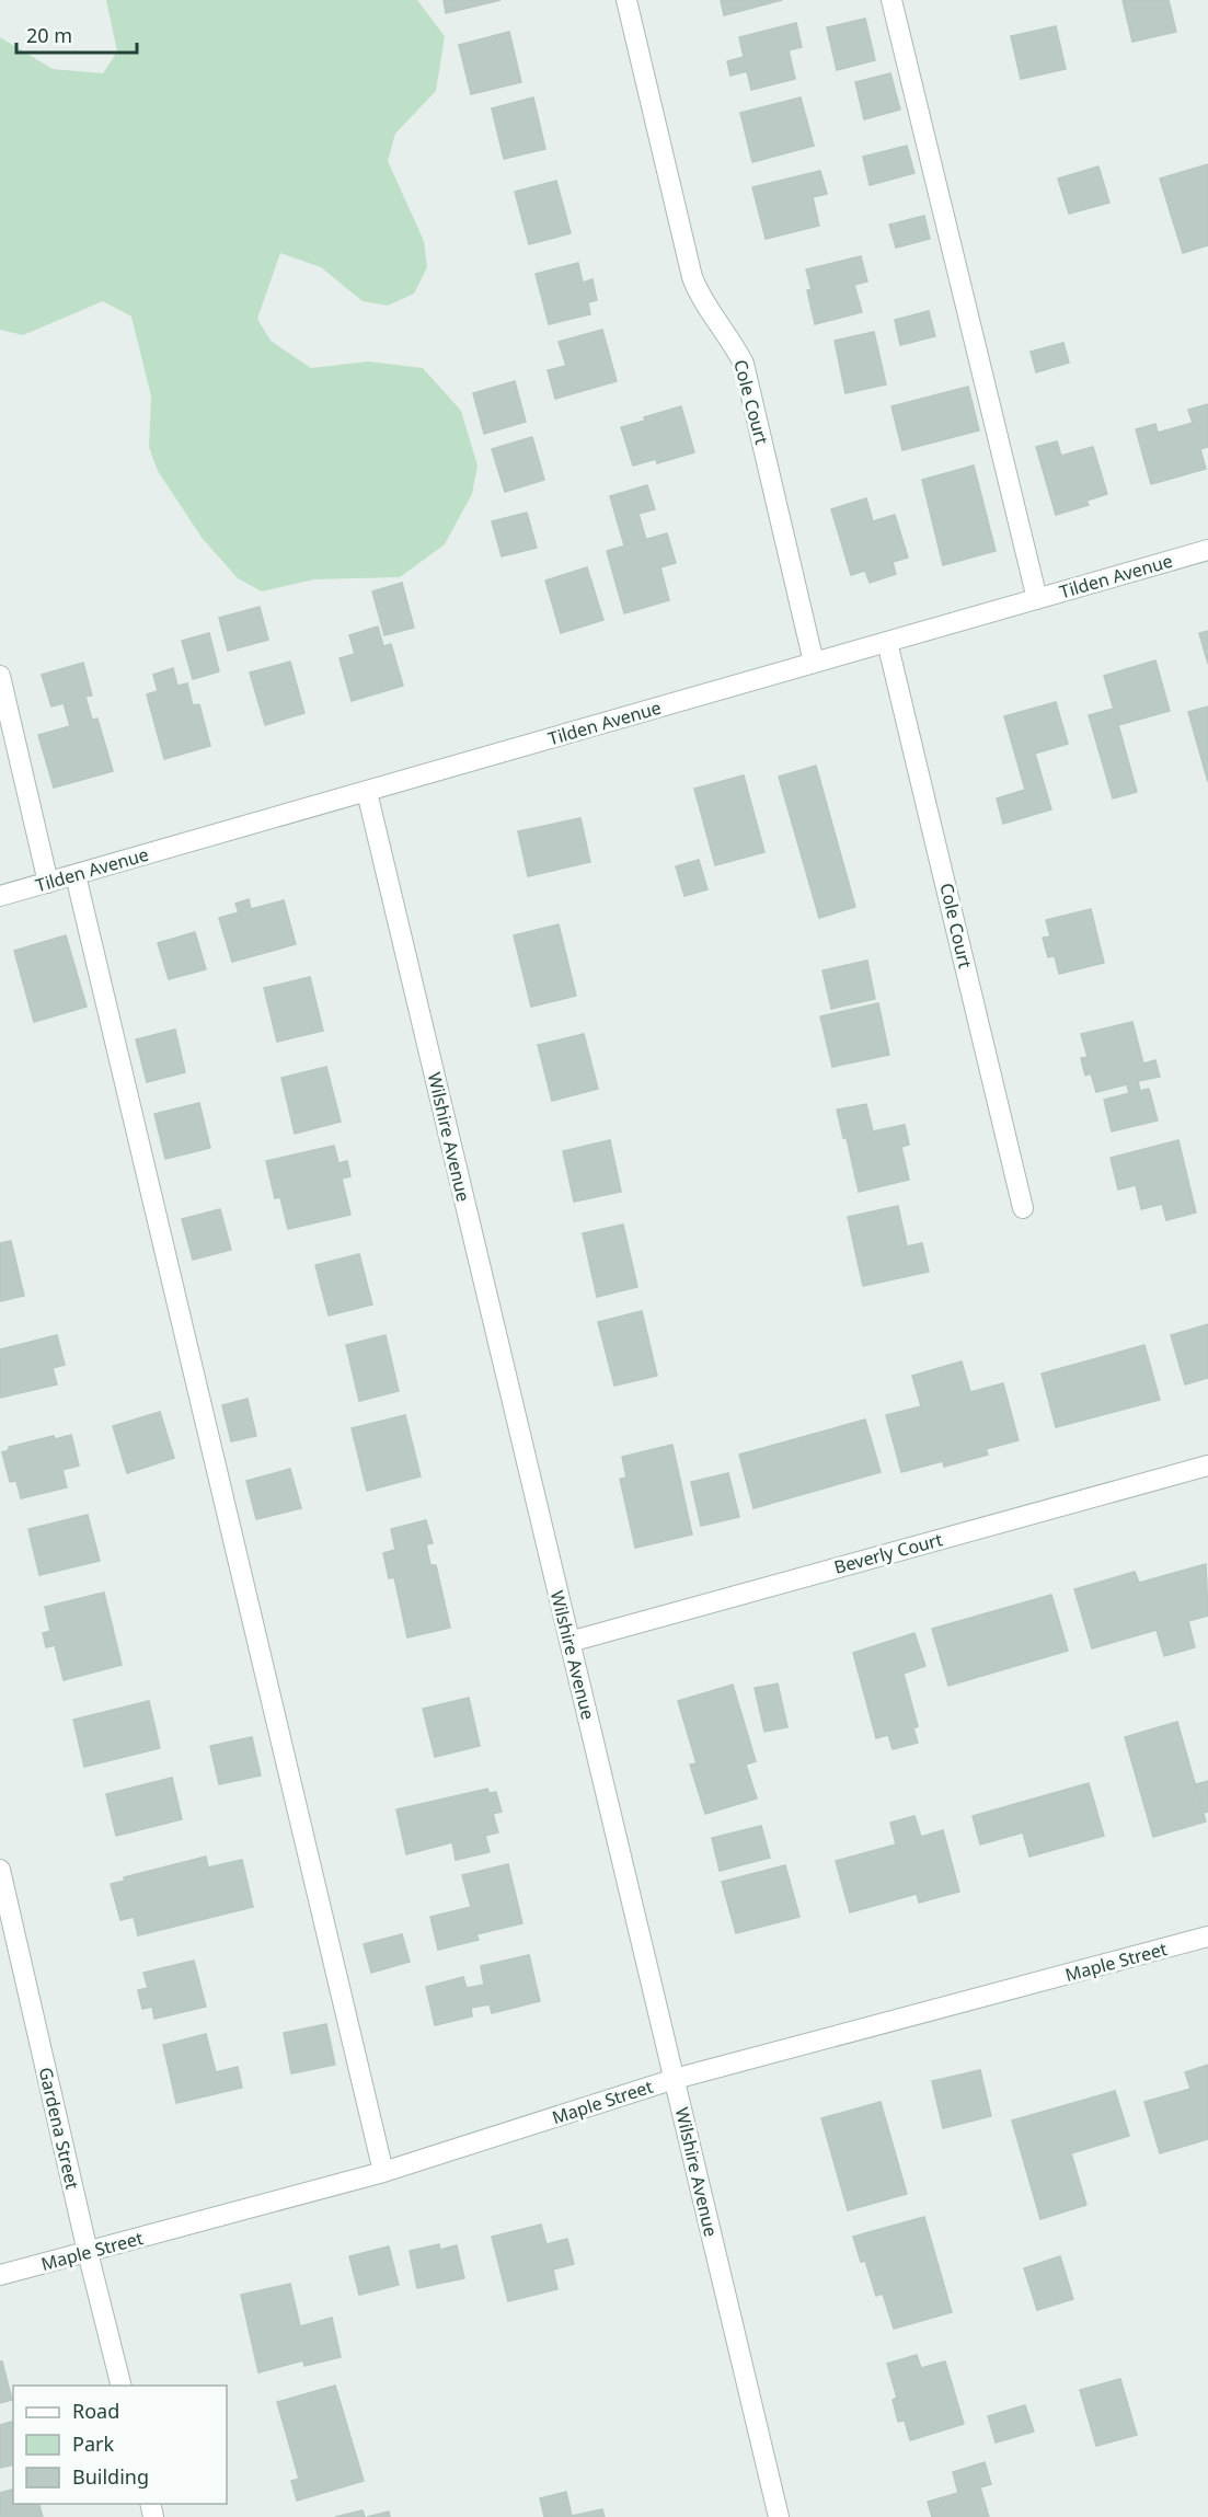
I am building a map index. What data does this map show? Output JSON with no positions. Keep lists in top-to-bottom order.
{
  "streets": {
    "street": [
      "Cole Court",
      "Tilden Avenue",
      "Wilshire Avenue",
      "Beverly Court",
      "Maple Street",
      "Gardena Street"
    ]
  },
  "crossings": [
    ["Cole Court", "Tilden Avenue"],
    ["Tilden Avenue", "Wilshire Avenue"],
    ["Wilshire Avenue", "Beverly Court"],
    ["Wilshire Avenue", "Maple Street"],
    ["Maple Street", "Gardena Street"]
  ],
  "legend": ["Road", "Park", "Building"],
  "scale_bar": "20 m"
}
